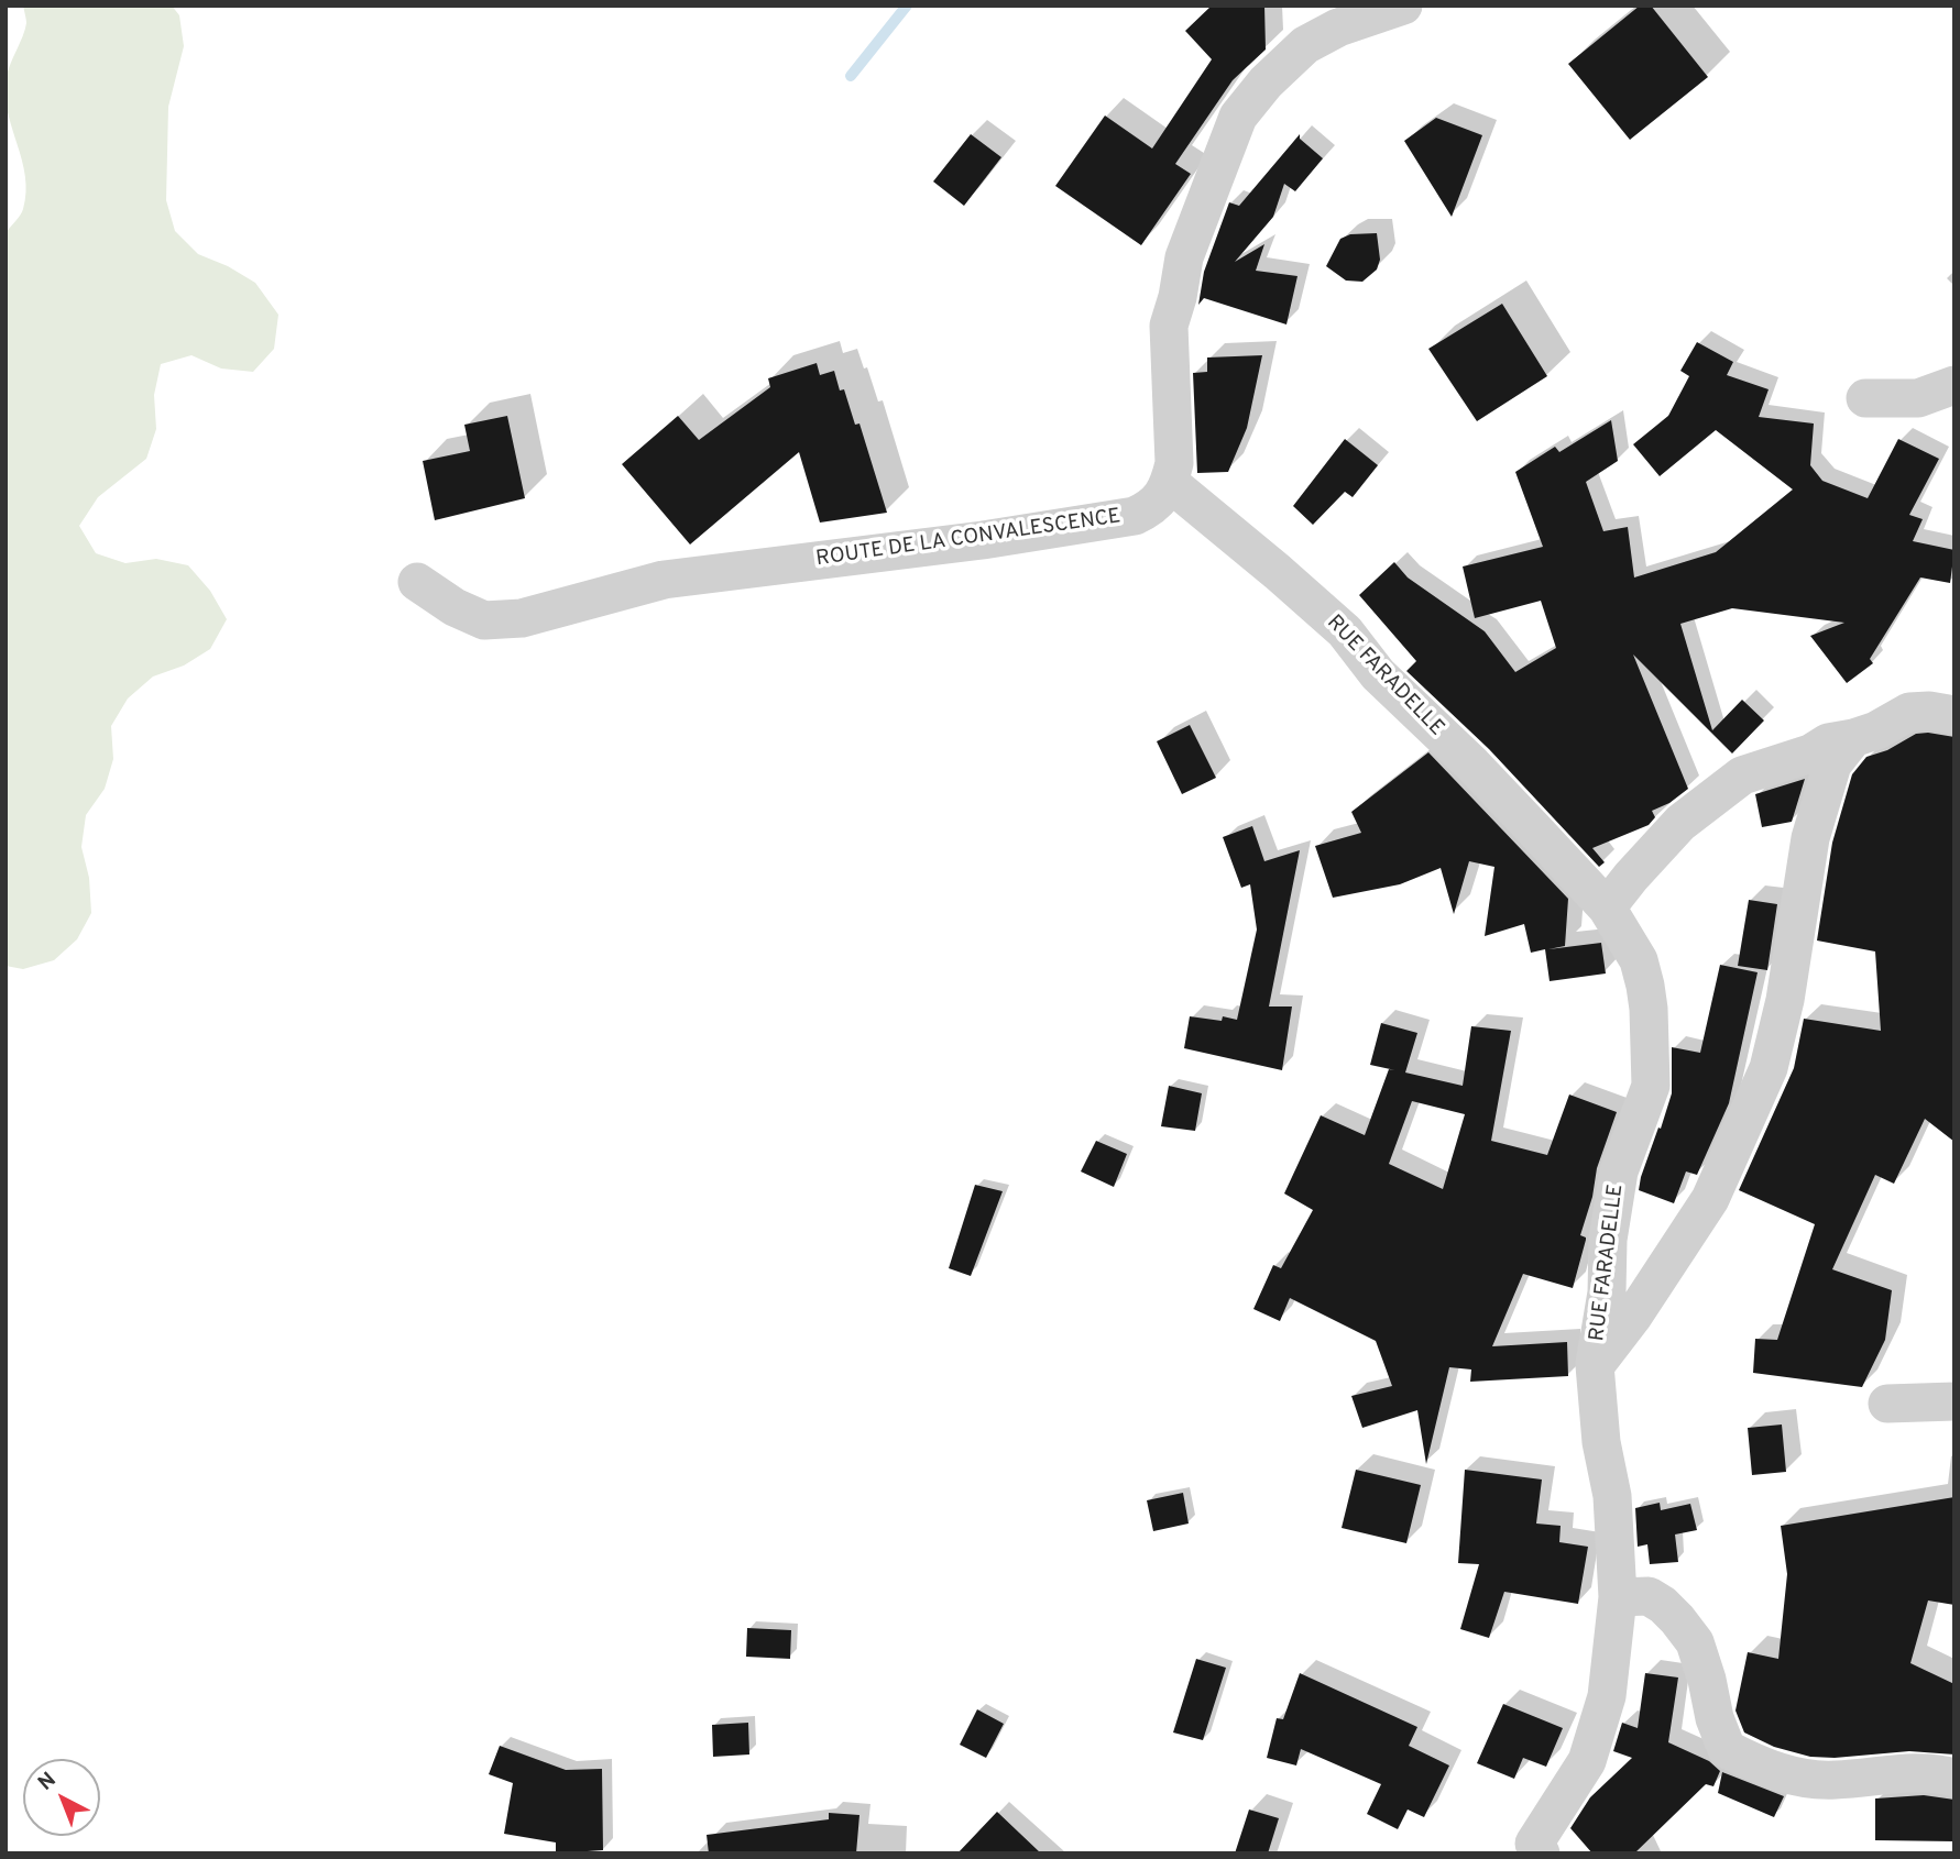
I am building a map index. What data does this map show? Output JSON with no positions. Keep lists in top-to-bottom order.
{
  "streets": {
    "street": ["ROUTE DE LA CONVALESCENCE", "RUE FARADELLE"]
  },
  "crossings": [
    ["ROUTE DE LA CONVALESCENCE", "RUE FARADELLE"]
  ],
  "north": "top left"
}
